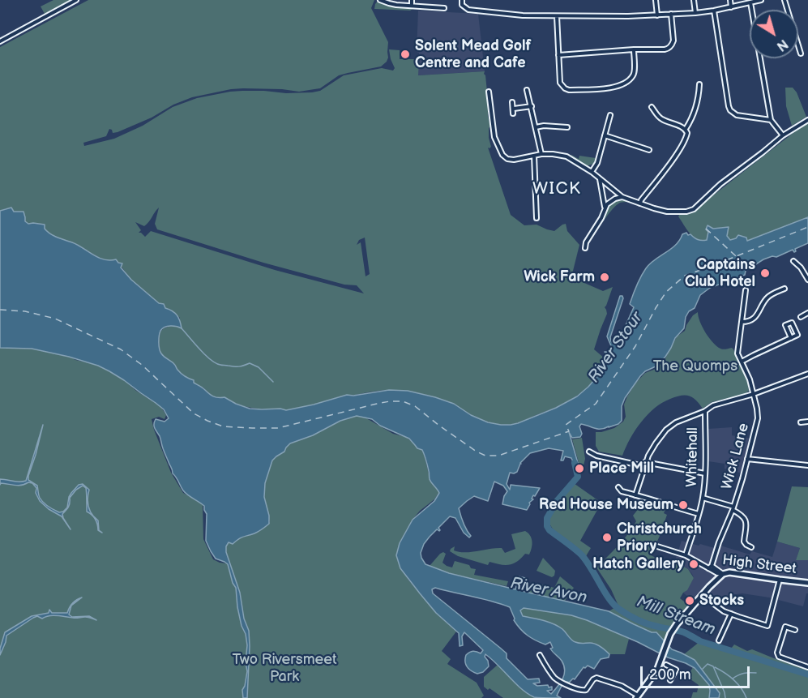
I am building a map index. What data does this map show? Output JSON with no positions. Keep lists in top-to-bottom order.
{
  "streets": {
    "street": ["Wick Lane", "Whitehall", "High Street"]
  },
  "crossings": [
    ["Wick Lane", "Whitehall"]
  ],
  "districts": ["WICK"],
  "water": ["River Stour", "River Avon", "Mill Stream"],
  "parks": ["The Quomps", "Two Riversmeet Park"],
  "places": [
    "Solent Mead Golf Centre and Cafe",
    "Captains Club Hotel",
    "Wick Farm",
    "Place Mill",
    "Red House Museum",
    "Christchurch Priory",
    "Hatch Gallery",
    "Stocks"
  ],
  "scale_bar": "200 m",
  "north": "bottom right"
}
